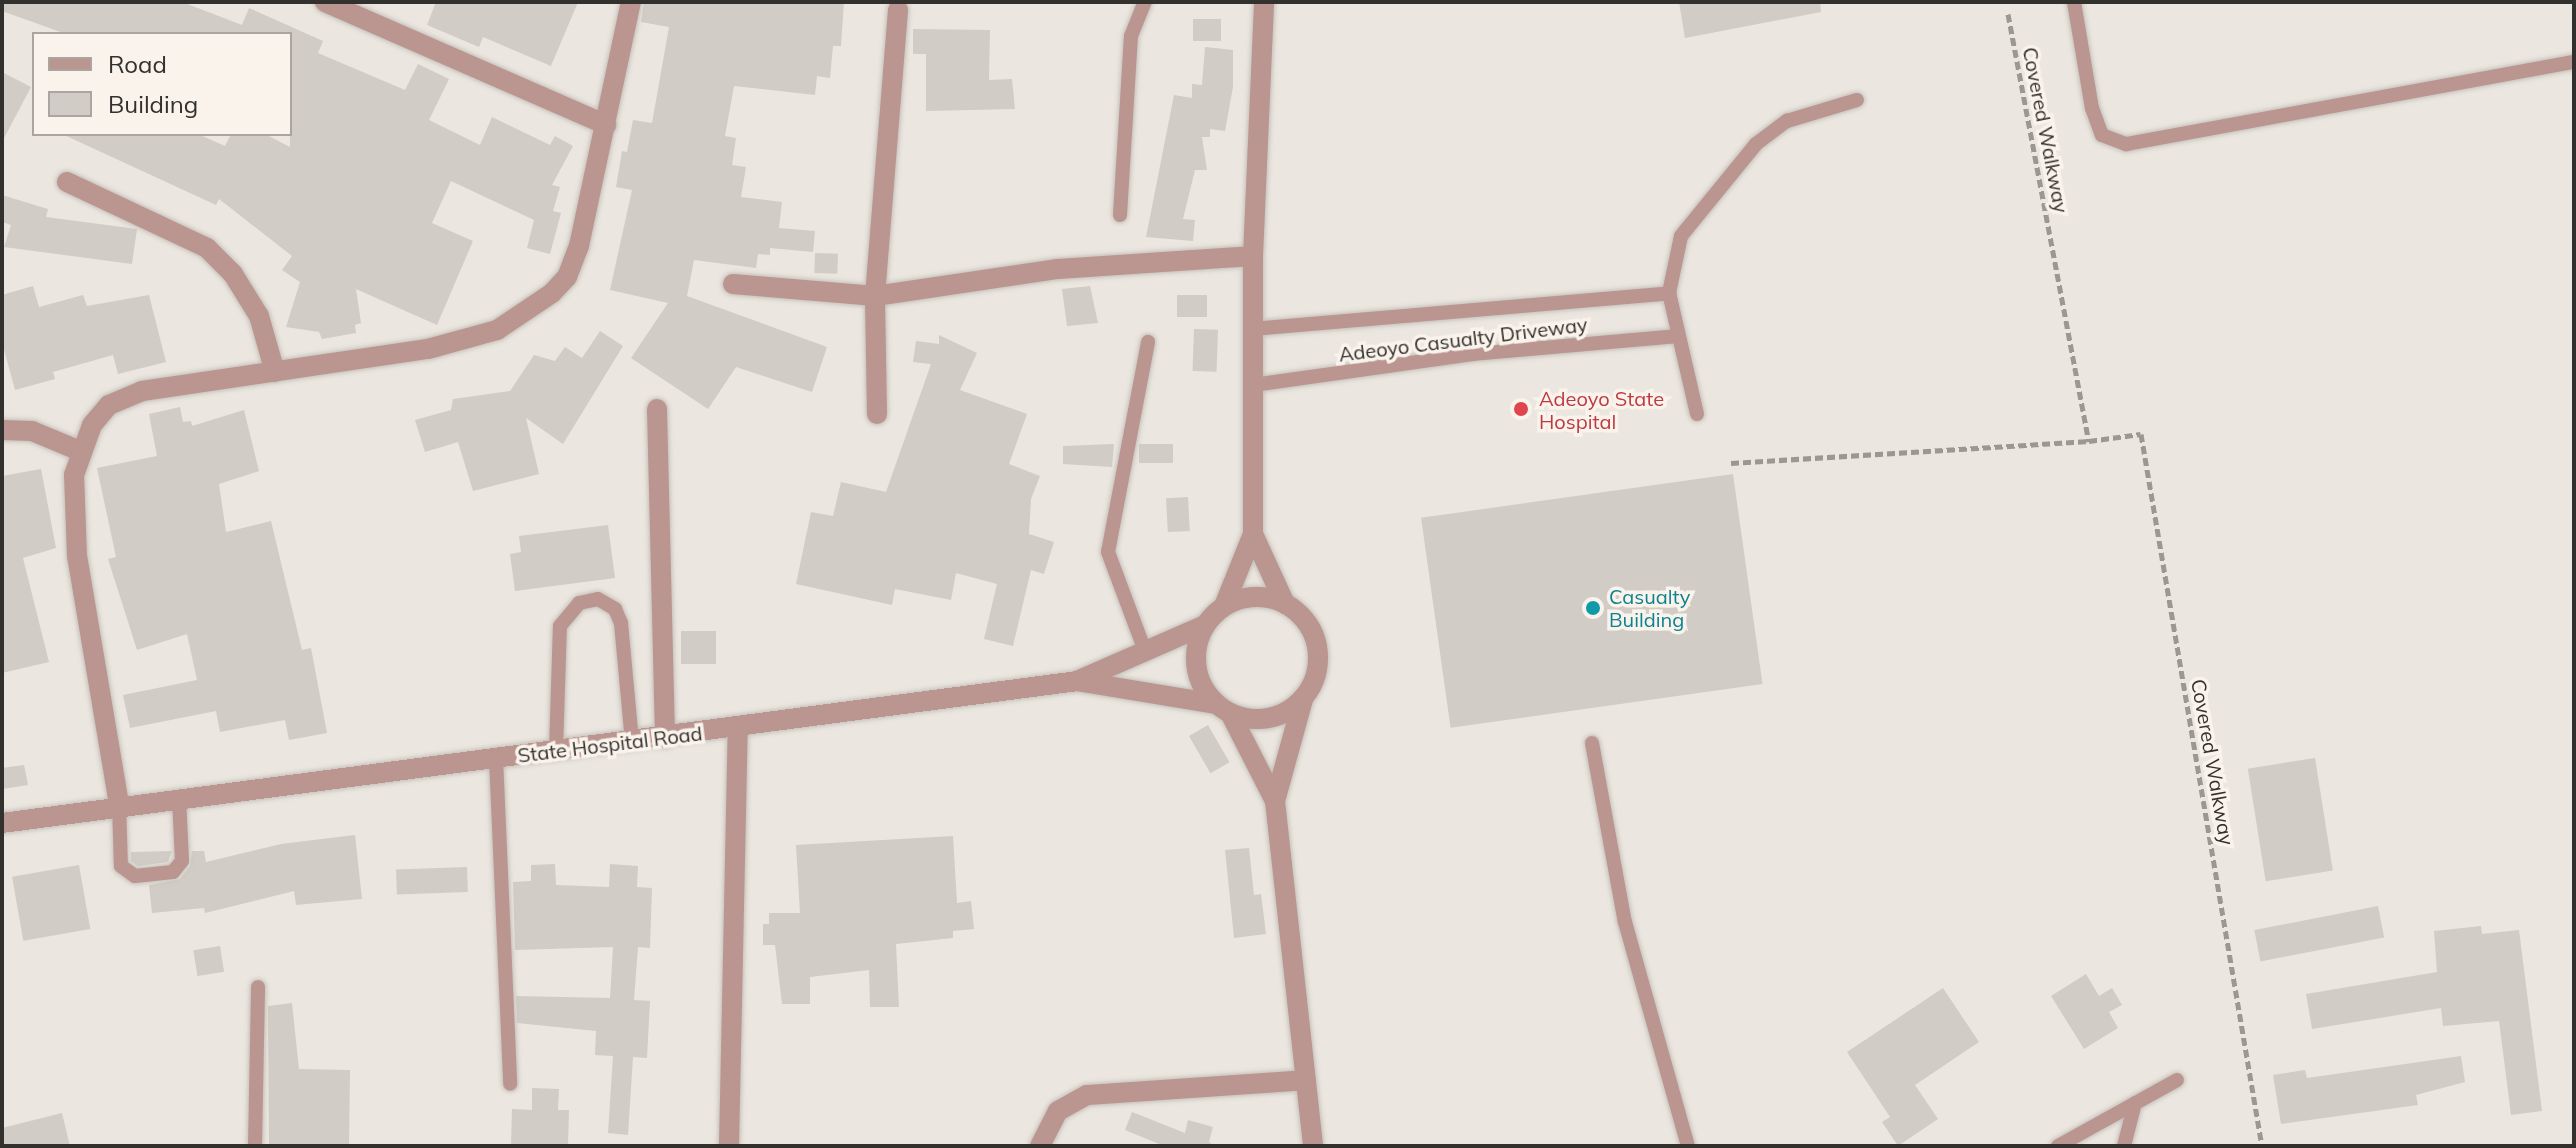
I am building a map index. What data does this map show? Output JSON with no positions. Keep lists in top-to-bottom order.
{
  "streets": {
    "street": ["State Hospital Road"],
    "lane": ["Adeoyo Casualty Driveway"],
    "path": ["Covered Walkway"]
  },
  "places": ["Adeoyo State Hospital", "Casualty Building"],
  "legend": ["Road", "Building"]
}
